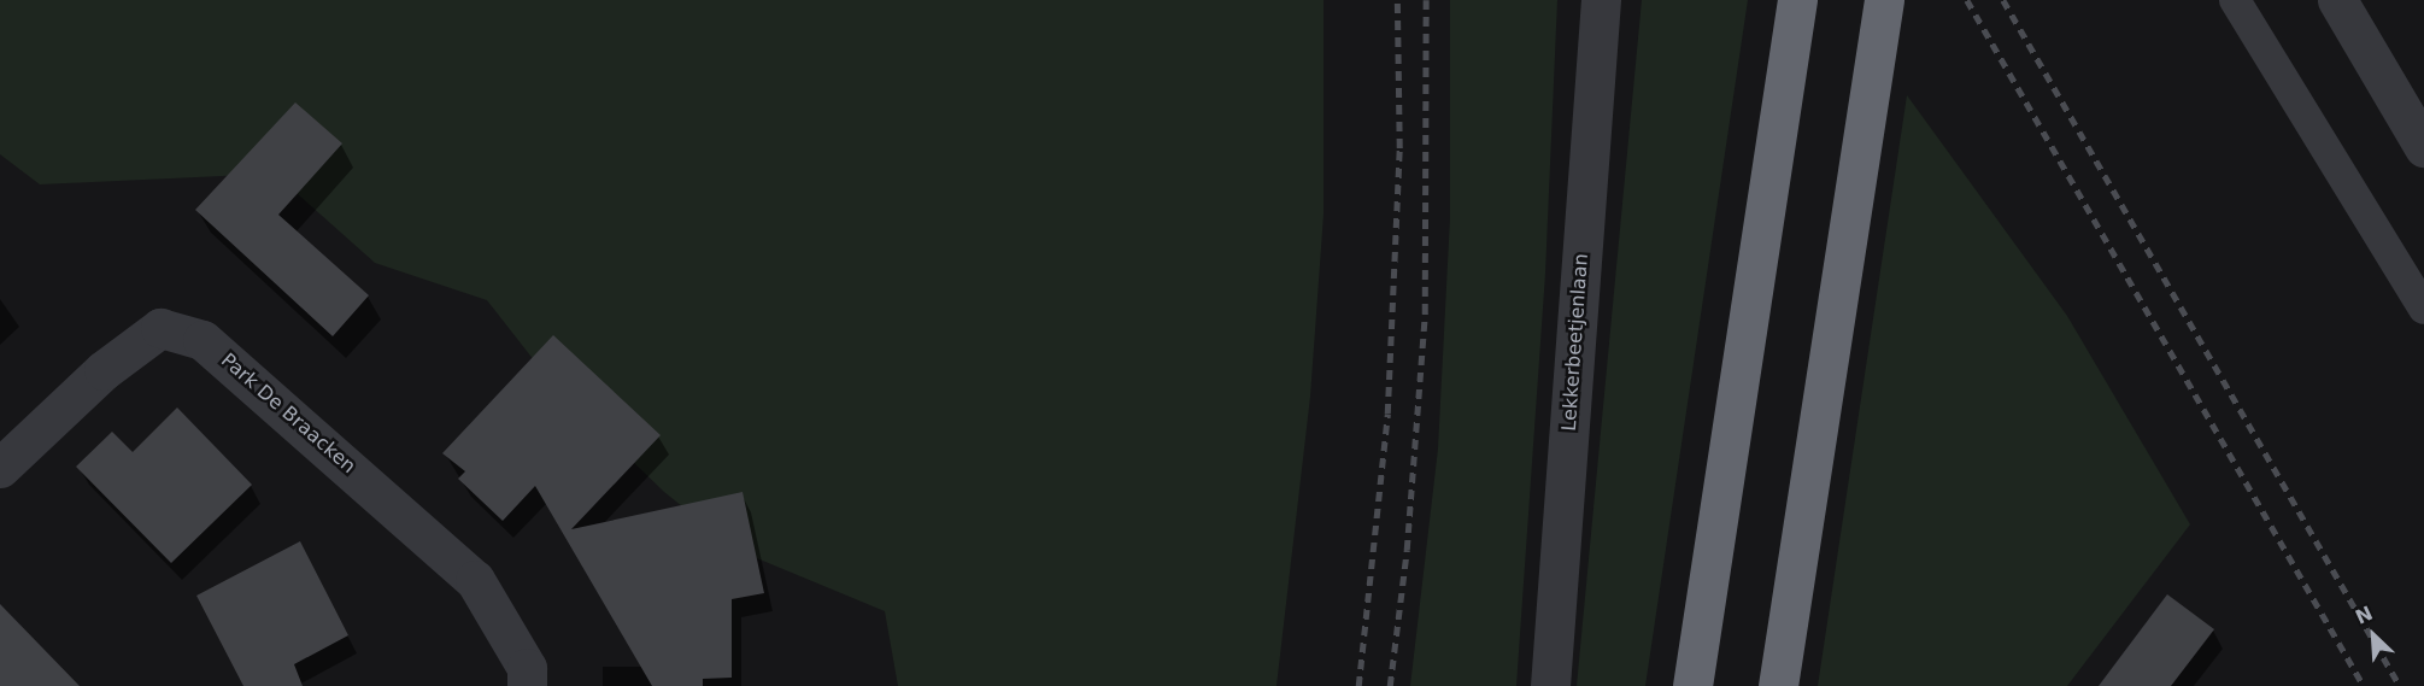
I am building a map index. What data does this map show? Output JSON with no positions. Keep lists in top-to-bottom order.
{
  "streets": {
    "street": ["Lekkerbeetjenlaan", "Park De Braacken"]
  },
  "north": "top left"
}
